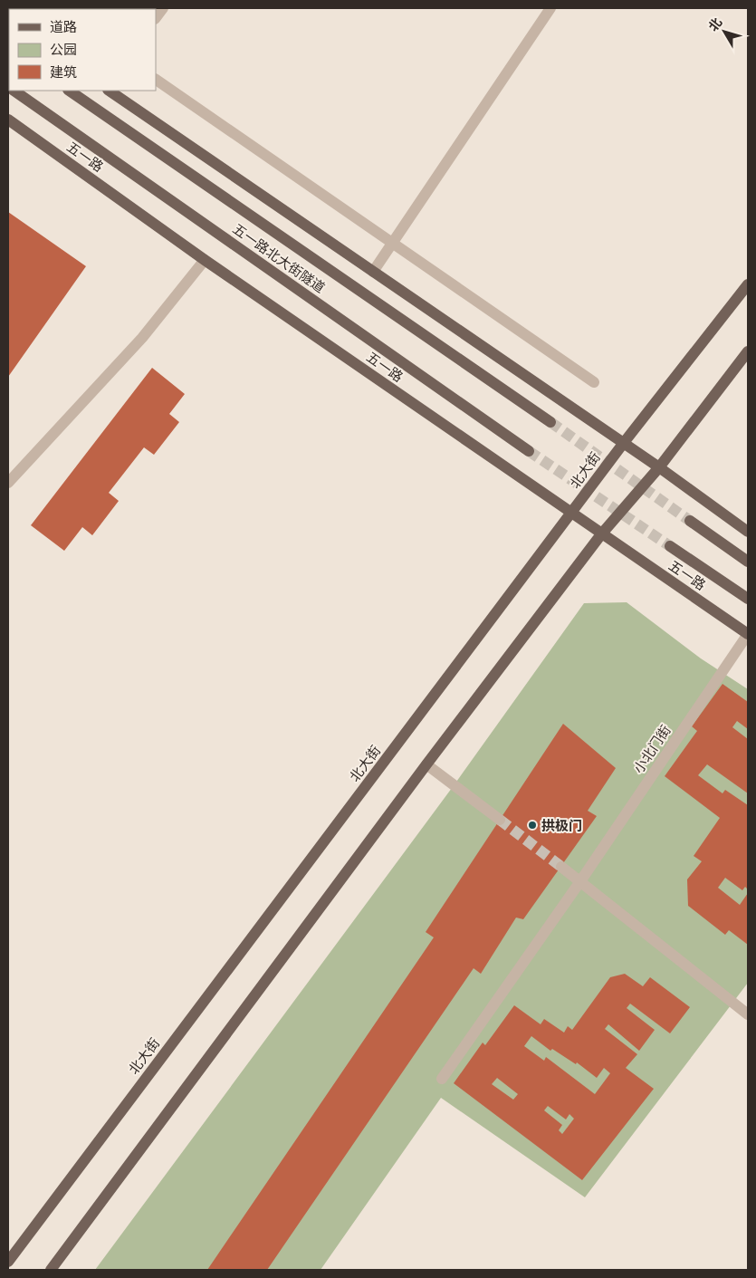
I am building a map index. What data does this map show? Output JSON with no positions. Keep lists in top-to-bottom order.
{
  "streets": {
    "main road": ["五一路", "五一路北大街隧道", "北大街"],
    "street": ["小北门街"]
  },
  "crossings": [
    ["五一路", "北大街"],
    ["五一路", "小北门街"]
  ],
  "places": ["拱极门"],
  "legend": ["道路", "公园", "建筑"],
  "north": "top left"
}
